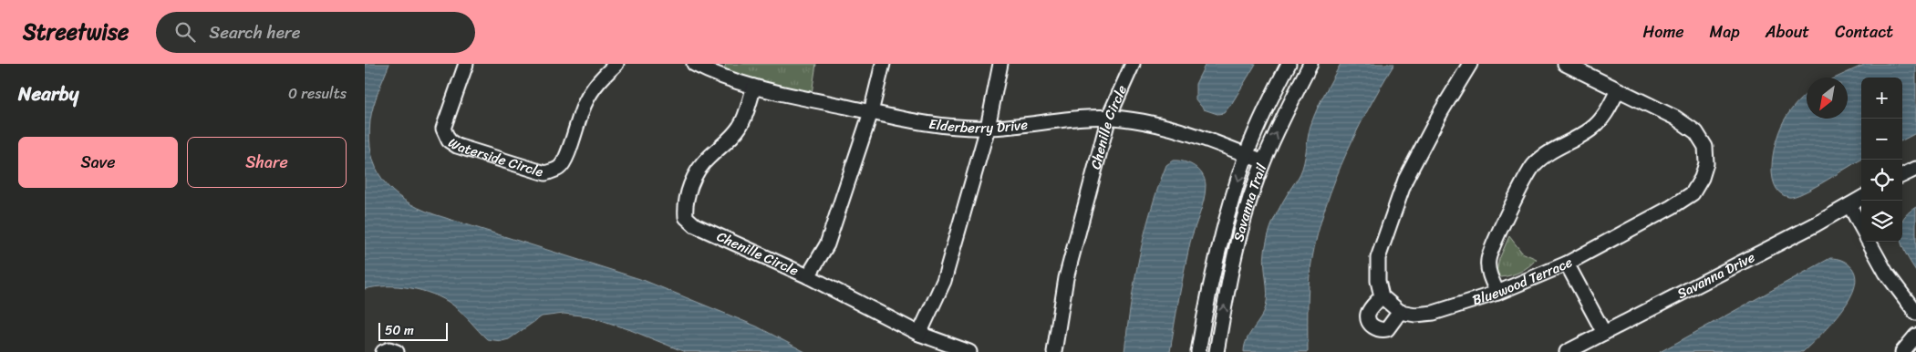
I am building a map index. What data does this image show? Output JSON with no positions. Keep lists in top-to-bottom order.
{
  "streets": {
    "street": [
      "Elderberry Drive",
      "Chenille Circle",
      "Waterside Circle",
      "Savanna Trail",
      "Savanna Drive",
      "Bluewood Terrace"
    ]
  },
  "crossings": [
    ["Elderberry Drive", "Chenille Circle"],
    ["Elderberry Drive", "Savanna Trail"]
  ],
  "scale_bar": "50 m",
  "north": "bottom left",
  "page": {
    "header": "Streetwise",
    "search": "Search here",
    "nav": [
      "Home",
      "Map",
      "About",
      "Contact"
    ],
    "heading": ["Nearby", "0 results"],
    "map_buttons": ["+", "−"],
    "buttons": ["Save", "Share"],
    "scale": "50 m"
  }
}
